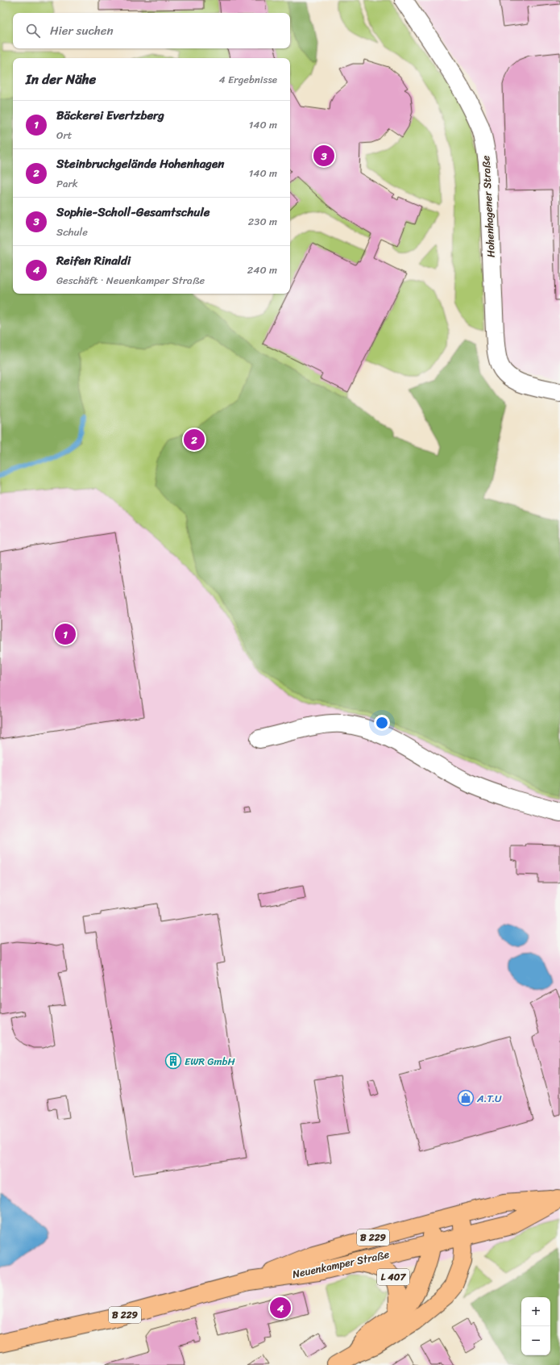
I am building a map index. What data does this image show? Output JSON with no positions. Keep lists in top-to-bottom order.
{
  "streets": {
    "main road": ["B 229", "Neuenkamper Straße", "L 407"],
    "street": ["Hohenhagener Straße"]
  },
  "crossings": [
    ["B 229", "Neuenkamper Straße"],
    ["B 229", "L 407"],
    ["Neuenkamper Straße", "L 407"]
  ],
  "places": {
    "building": ["EWR GmbH"],
    "shop": ["A.T.U"]
  },
  "page": {
    "search": "Hier suchen",
    "heading": ["In der Nähe", "4 Ergebnisse"],
    "list": [
      {
        "mark": "1",
        "name": "Bäckerei Evertzberg",
        "note": "Ort",
        "value": "140 m"
      },
      {
        "mark": "2",
        "name": "Steinbruchgelände Hohenhagen",
        "note": "Park",
        "value": "140 m"
      },
      {
        "mark": "3",
        "name": "Sophie-Scholl-Gesamtschule",
        "note": "Schule",
        "value": "230 m"
      },
      {
        "mark": "4",
        "name": "Reifen Rinaldi",
        "note": "Geschäft · Neuenkamper Straße",
        "value": "240 m"
      }
    ],
    "pins": [
      "3",
      "2",
      "1",
      "4"
    ],
    "map_buttons": ["+", "−"]
  }
}
